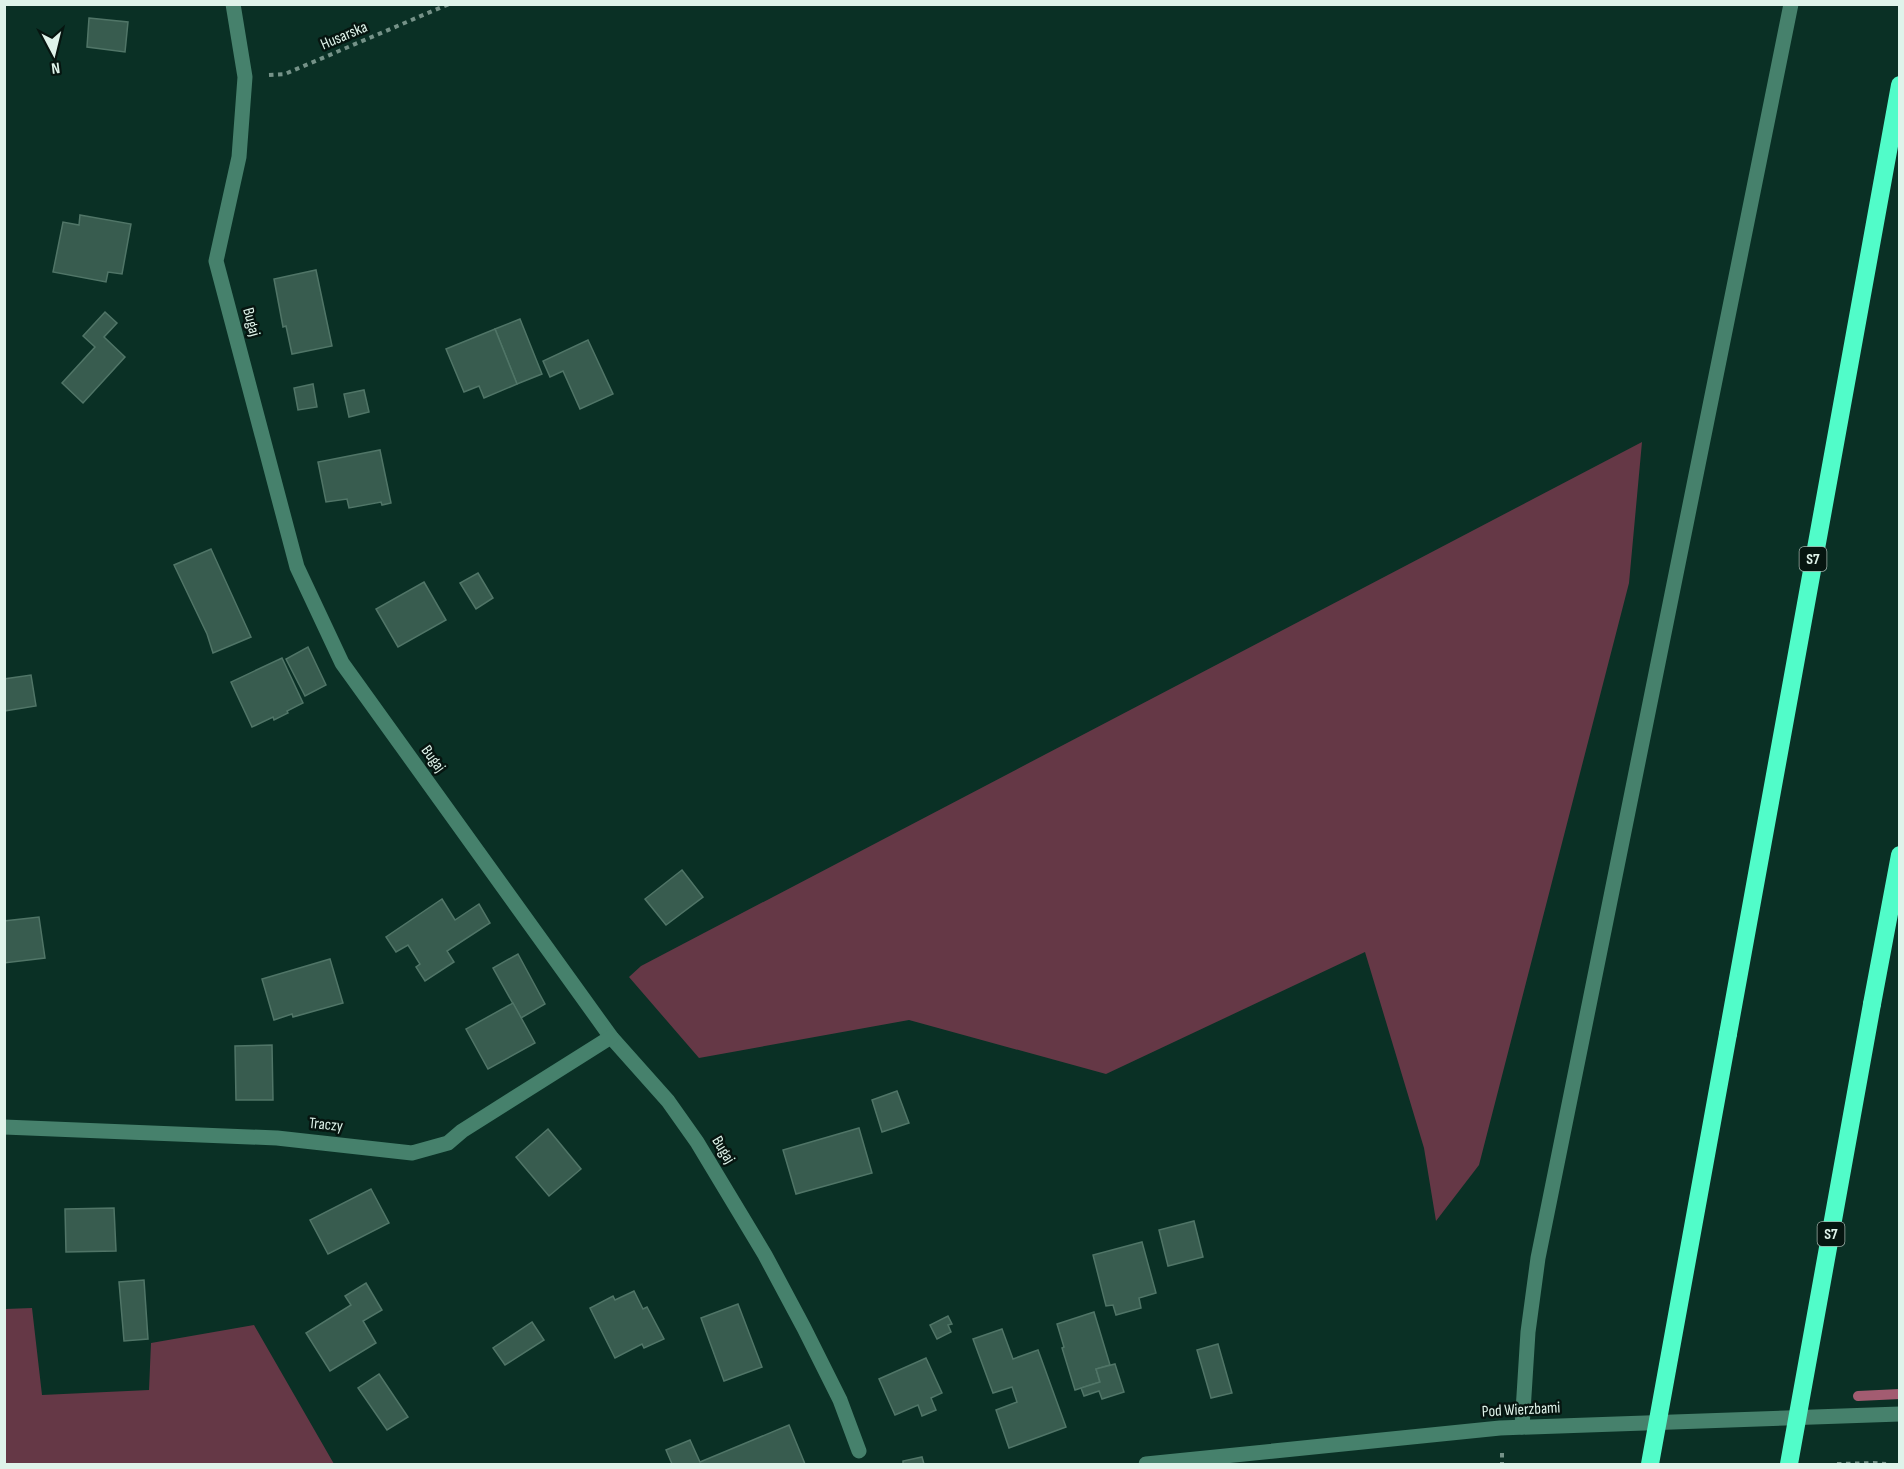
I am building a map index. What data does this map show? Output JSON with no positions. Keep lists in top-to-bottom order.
{
  "streets": {
    "highway": ["S7"],
    "street": ["Bugaj", "Traczy", "Pod Wierzbami"],
    "path": ["Husarska"]
  },
  "crossings": [
    ["Husarska", "Bugaj"],
    ["Bugaj", "Traczy"]
  ],
  "north": "bottom"
}
